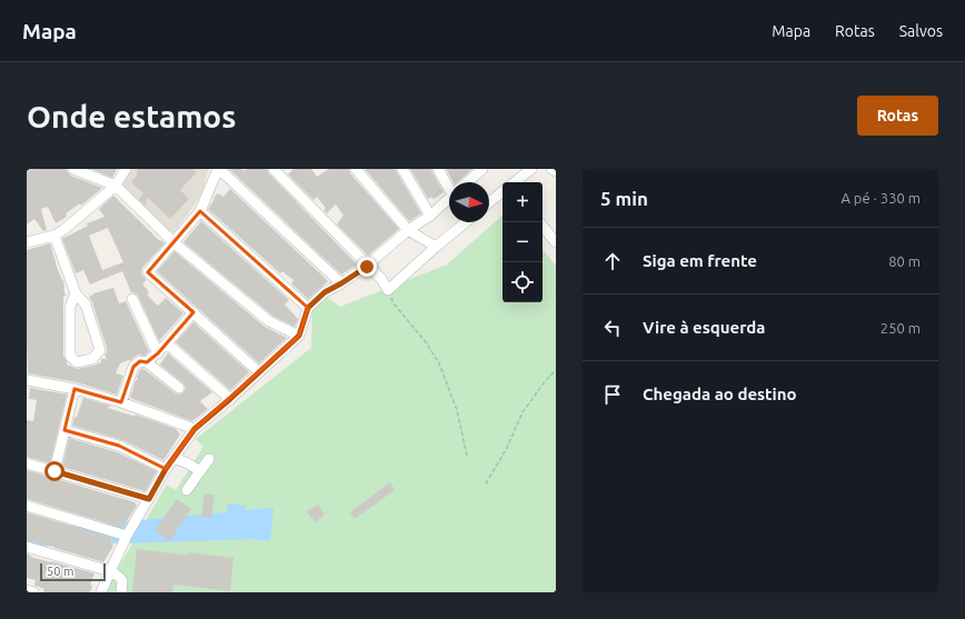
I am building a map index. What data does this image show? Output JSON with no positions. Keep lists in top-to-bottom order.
{
  "scale_bar": "50 m",
  "north": "right",
  "page": {
    "header": "Mapa",
    "nav": ["Mapa", "Rotas", "Salvos"],
    "buttons": "Rotas",
    "title": "Onde estamos",
    "heading": ["5 min", "A pé · 330 m"],
    "map_buttons": ["+", "−"],
    "list": [
      ["Siga em frente", "80 m"],
      ["Vire à esquerda", "250 m"],
      "Chegada ao destino"
    ],
    "scale": "50 m"
  }
}
